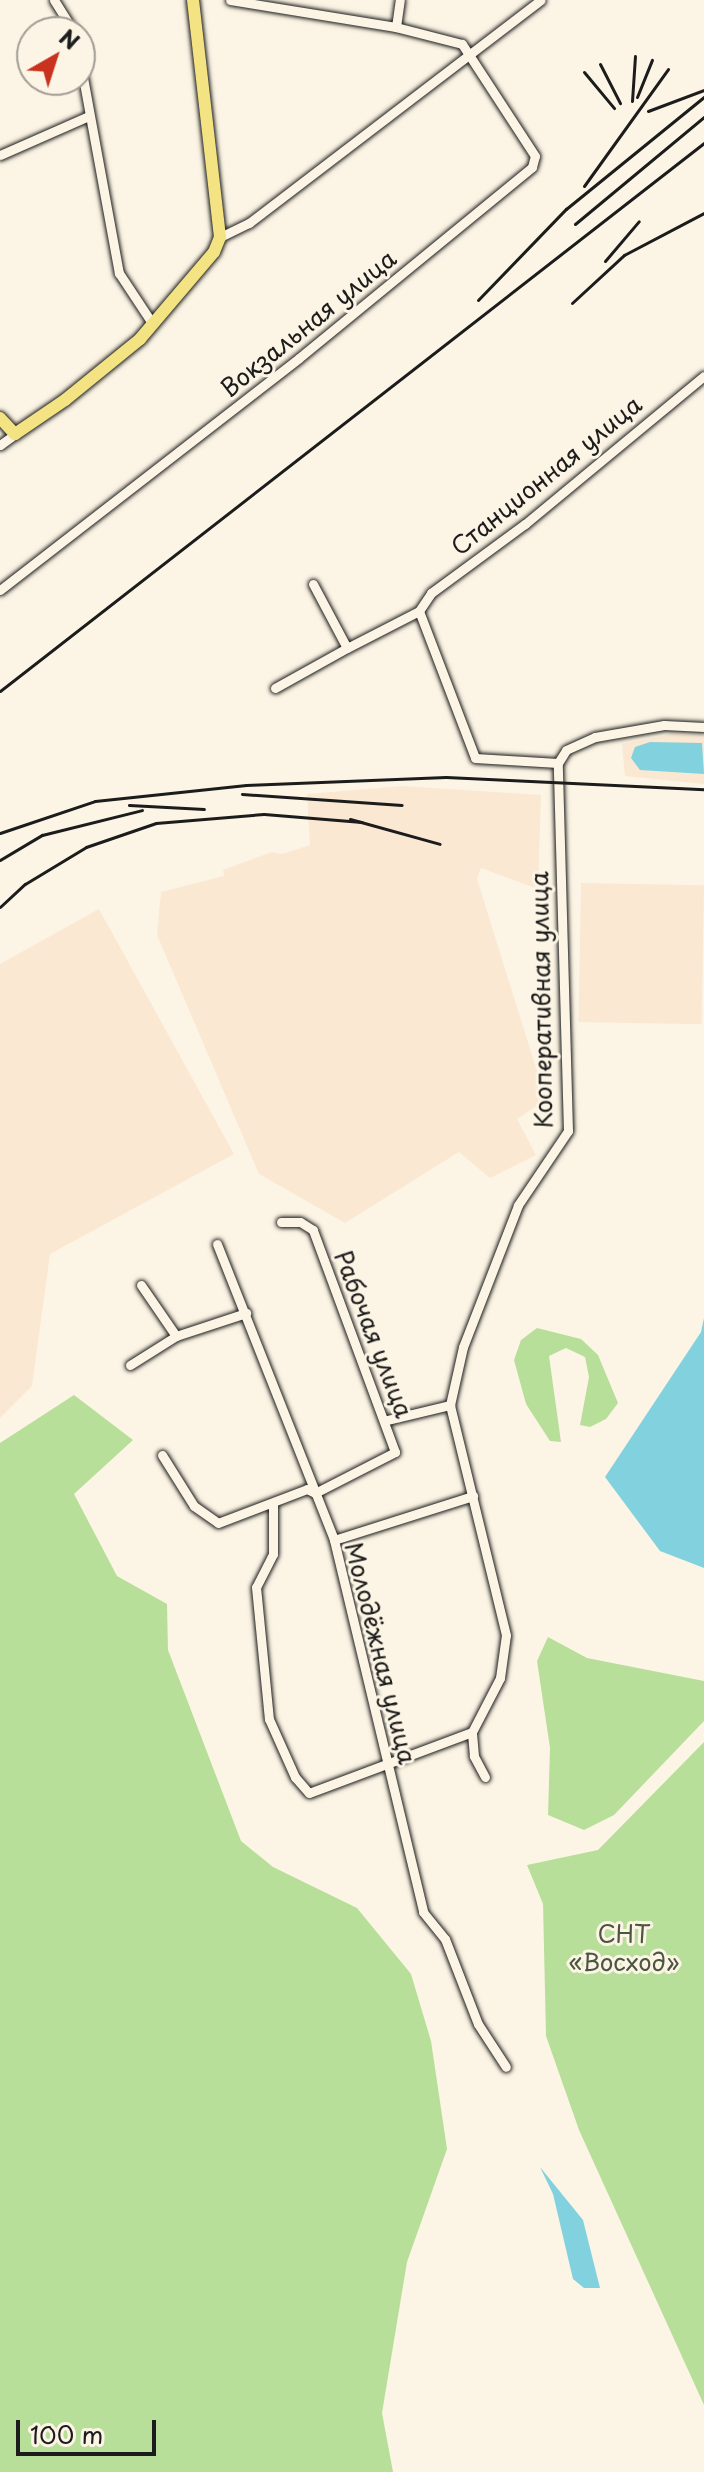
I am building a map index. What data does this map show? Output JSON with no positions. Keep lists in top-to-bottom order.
{
  "streets": {
    "street": [
      "Вокзальная улица",
      "Станционная улица",
      "Кооперативная улица",
      "Рабочая улица",
      "Молодёжная улица"
    ]
  },
  "crossings": [
    ["Рабочая улица", "Молодёжная улица"]
  ],
  "parks": ["СНТ «Восход»"],
  "scale_bar": "100 m",
  "north": "top right"
}
